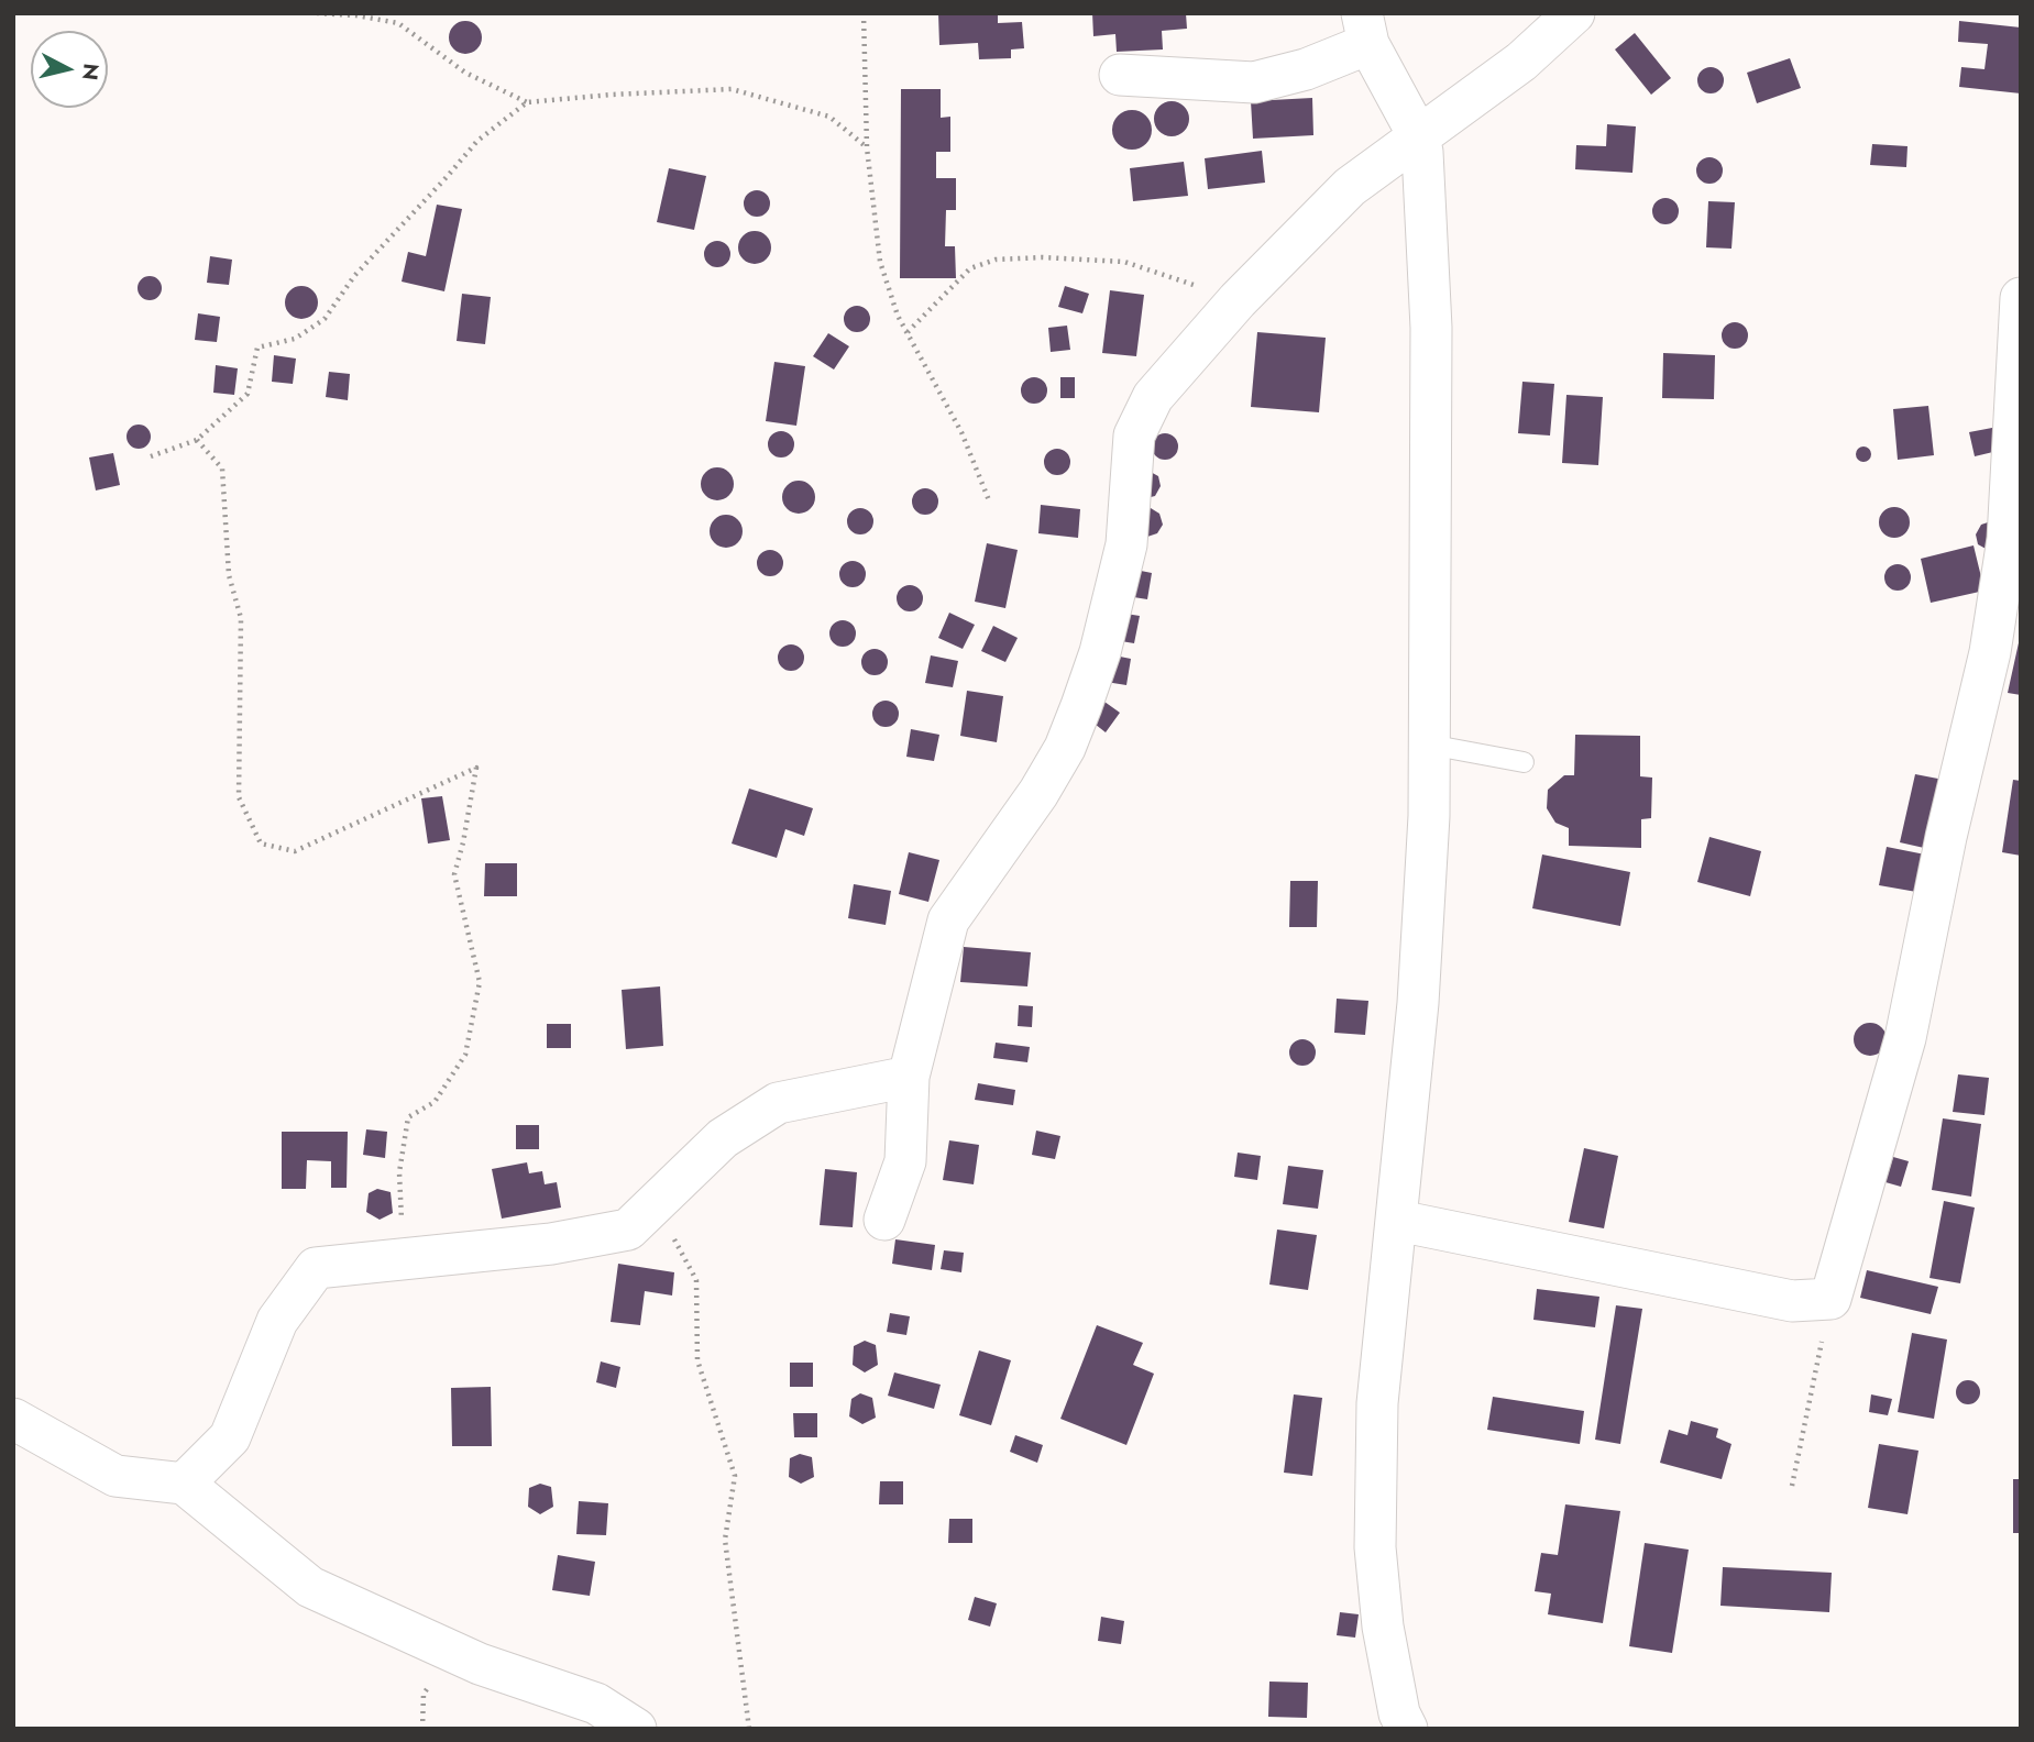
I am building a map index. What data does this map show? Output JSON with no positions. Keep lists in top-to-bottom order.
{
  "north": "right"
}
